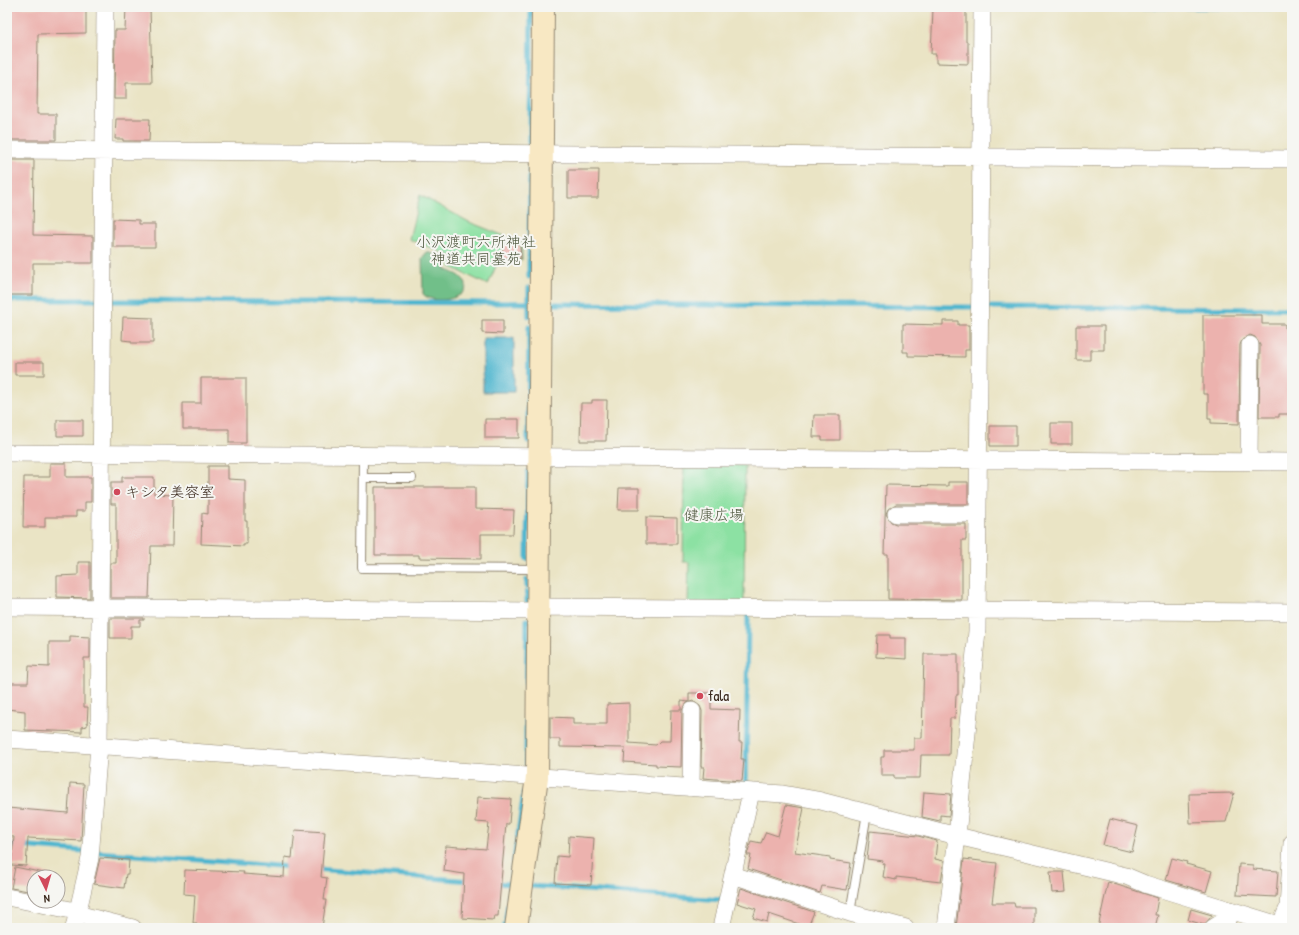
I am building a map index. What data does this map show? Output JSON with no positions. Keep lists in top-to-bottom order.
{
  "parks": ["小沢渡町六所神社 神道共同墓苑", "健康広場"],
  "places": ["キシタ美容室", "fala"],
  "north": "bottom"
}
